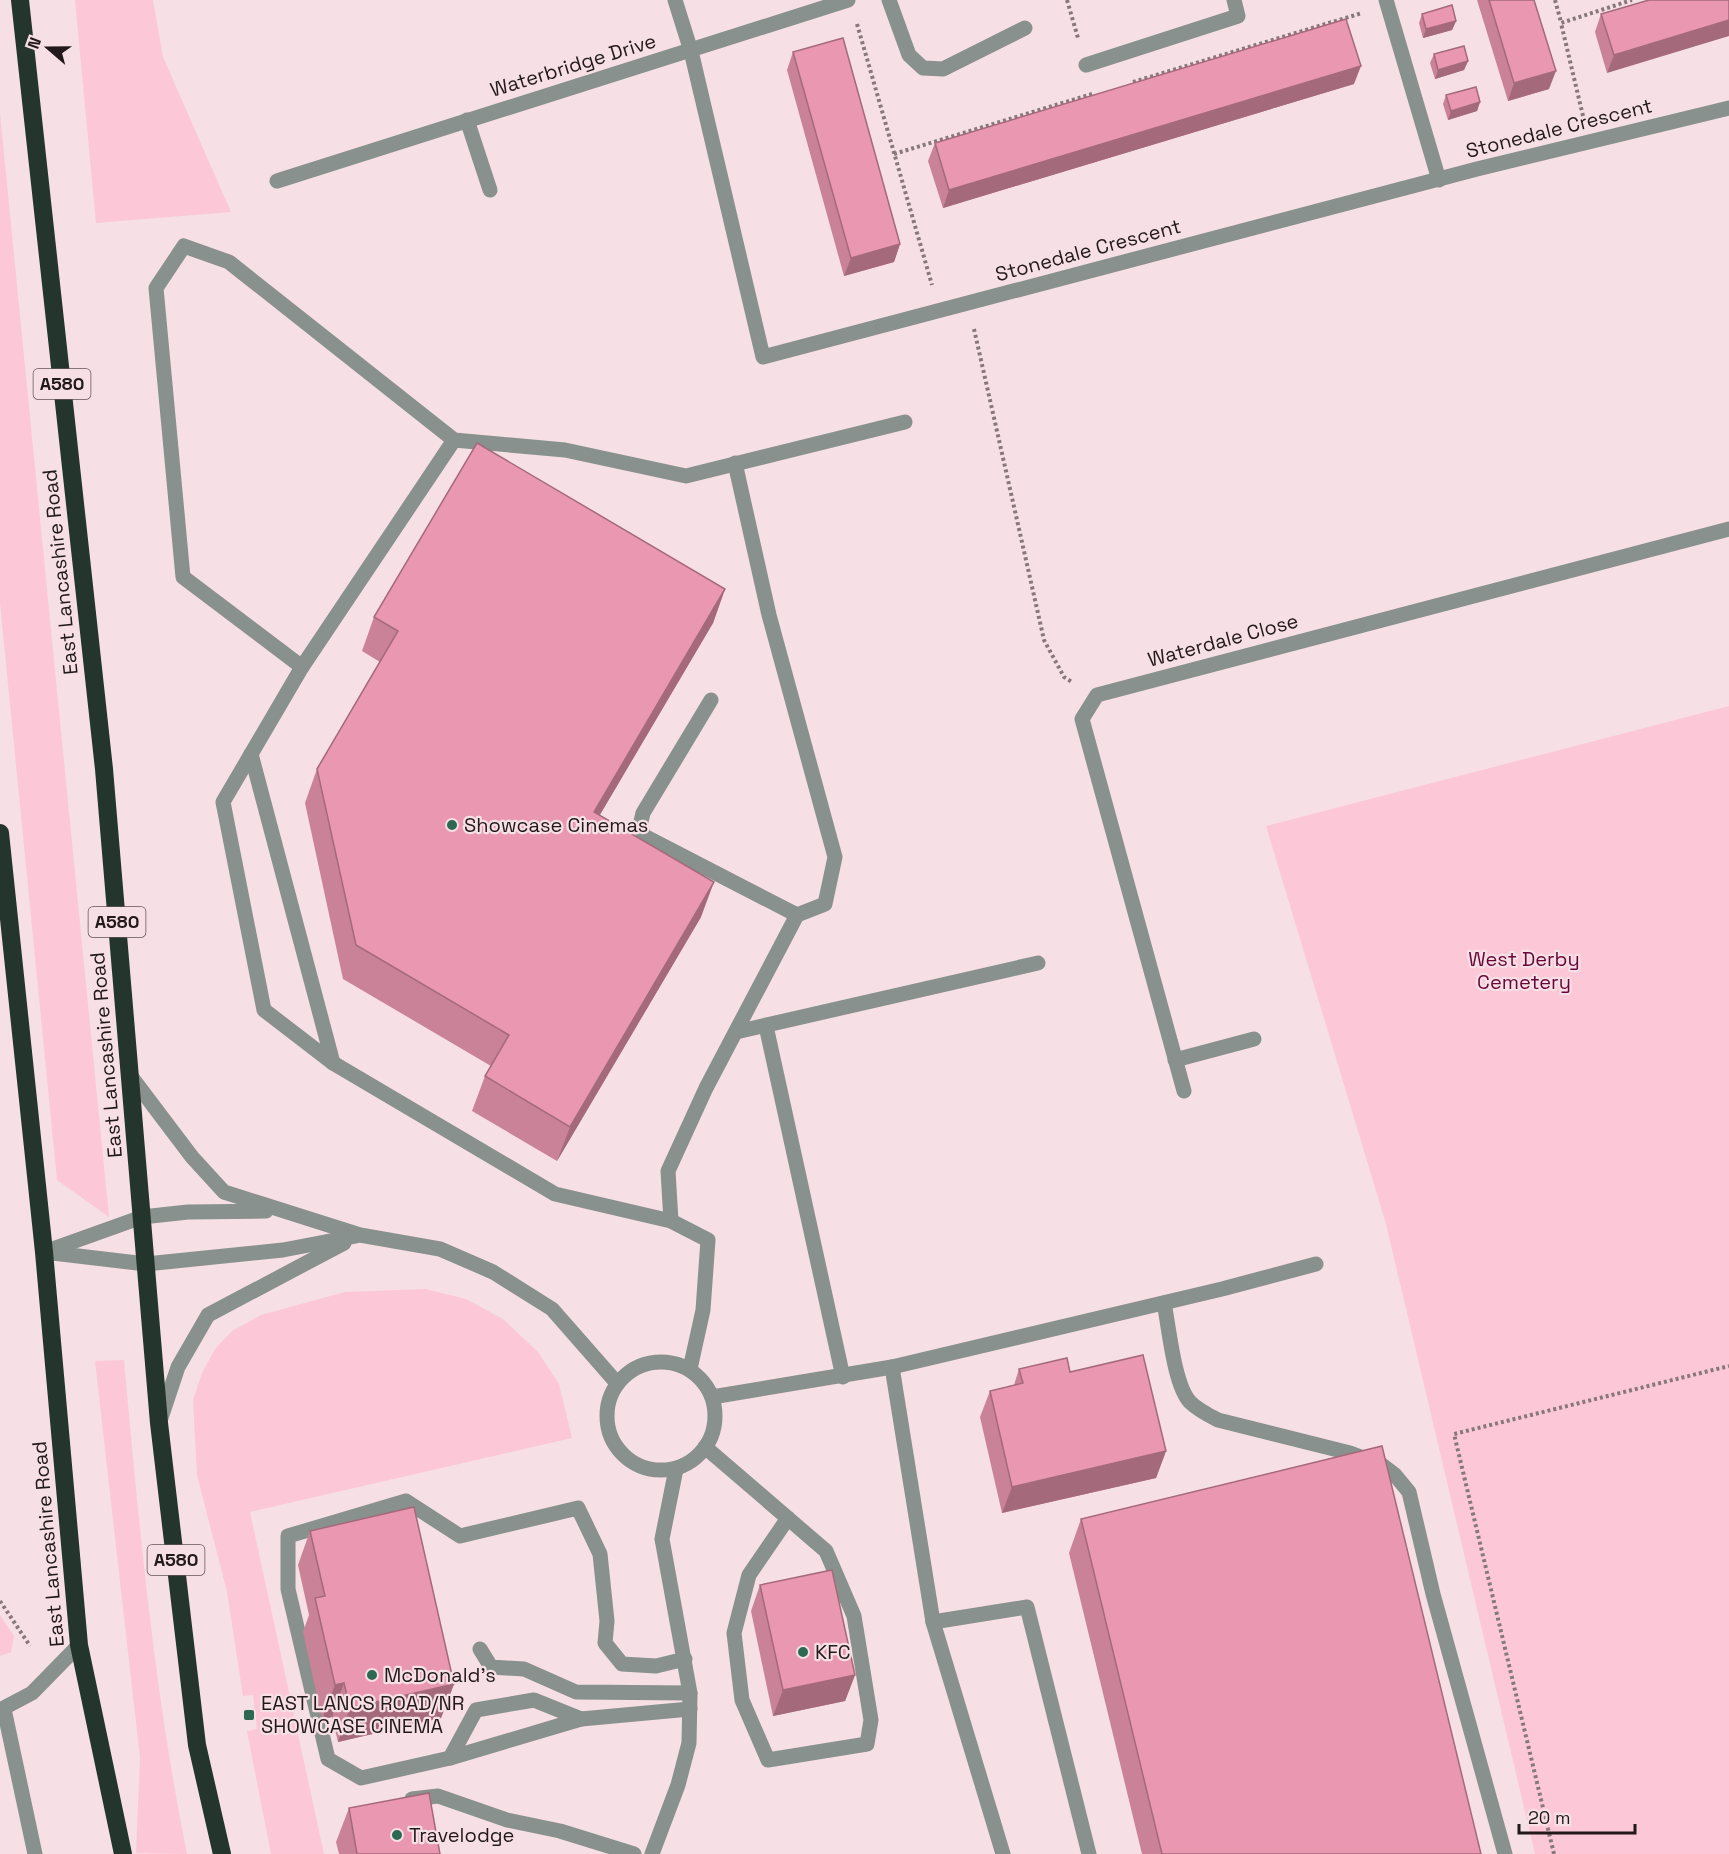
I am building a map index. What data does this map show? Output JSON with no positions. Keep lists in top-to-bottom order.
{
  "streets": {
    "highway": ["A580", "East Lancashire Road"],
    "street": ["Waterbridge Drive", "Stonedale Crescent", "Waterdale Close"]
  },
  "crossings": [
    ["Waterbridge Drive", "Stonedale Crescent"]
  ],
  "parks": ["West Derby Cemetery"],
  "places": {
    "other": [
      "Showcase Cinemas",
      "KFC",
      "McDonald's",
      "Travelodge"
    ],
    "transit": ["EAST LANCS ROAD/NR SHOWCASE CINEMA"]
  },
  "scale_bar": "20 m",
  "north": "left"
}
